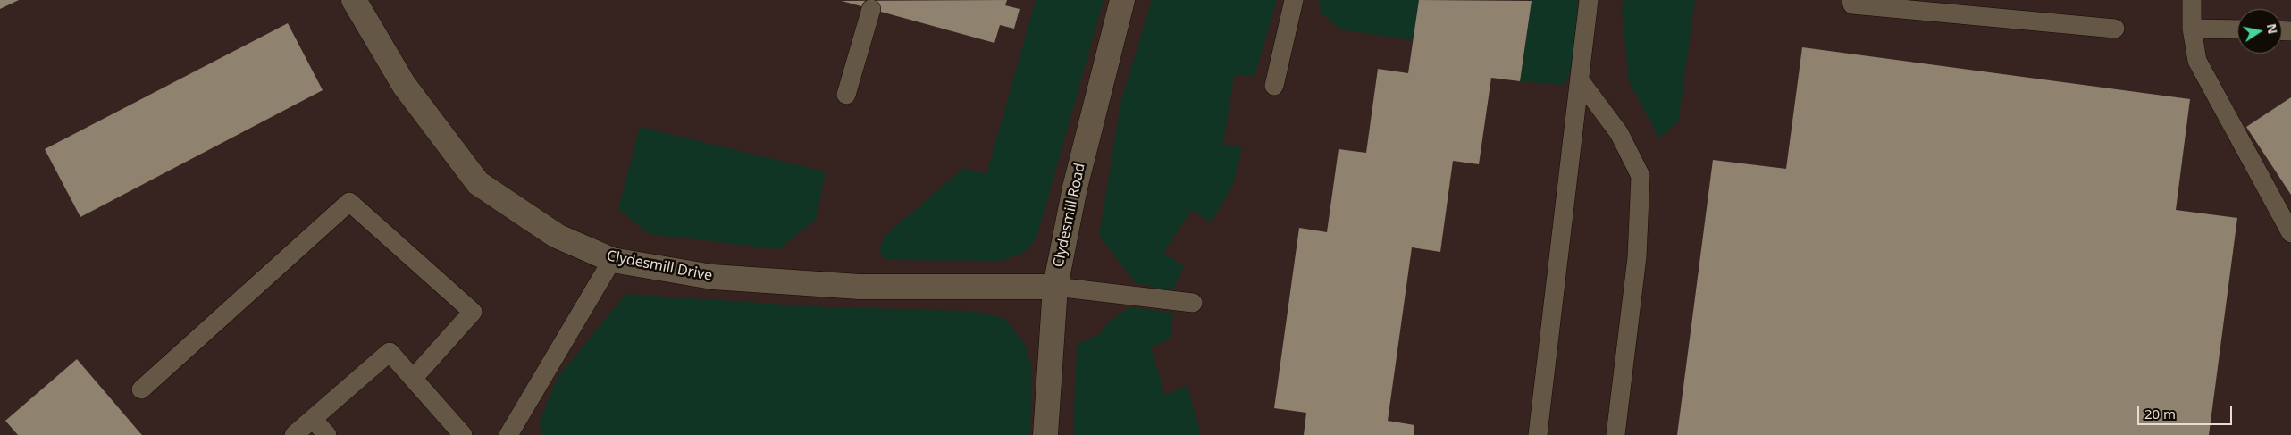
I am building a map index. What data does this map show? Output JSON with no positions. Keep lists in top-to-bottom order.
{
  "streets": {
    "street": ["Clydesmill Road", "Clydesmill Drive"]
  },
  "crossings": [
    ["Clydesmill Road", "Clydesmill Drive"]
  ],
  "scale_bar": "20 m",
  "north": "right"
}
